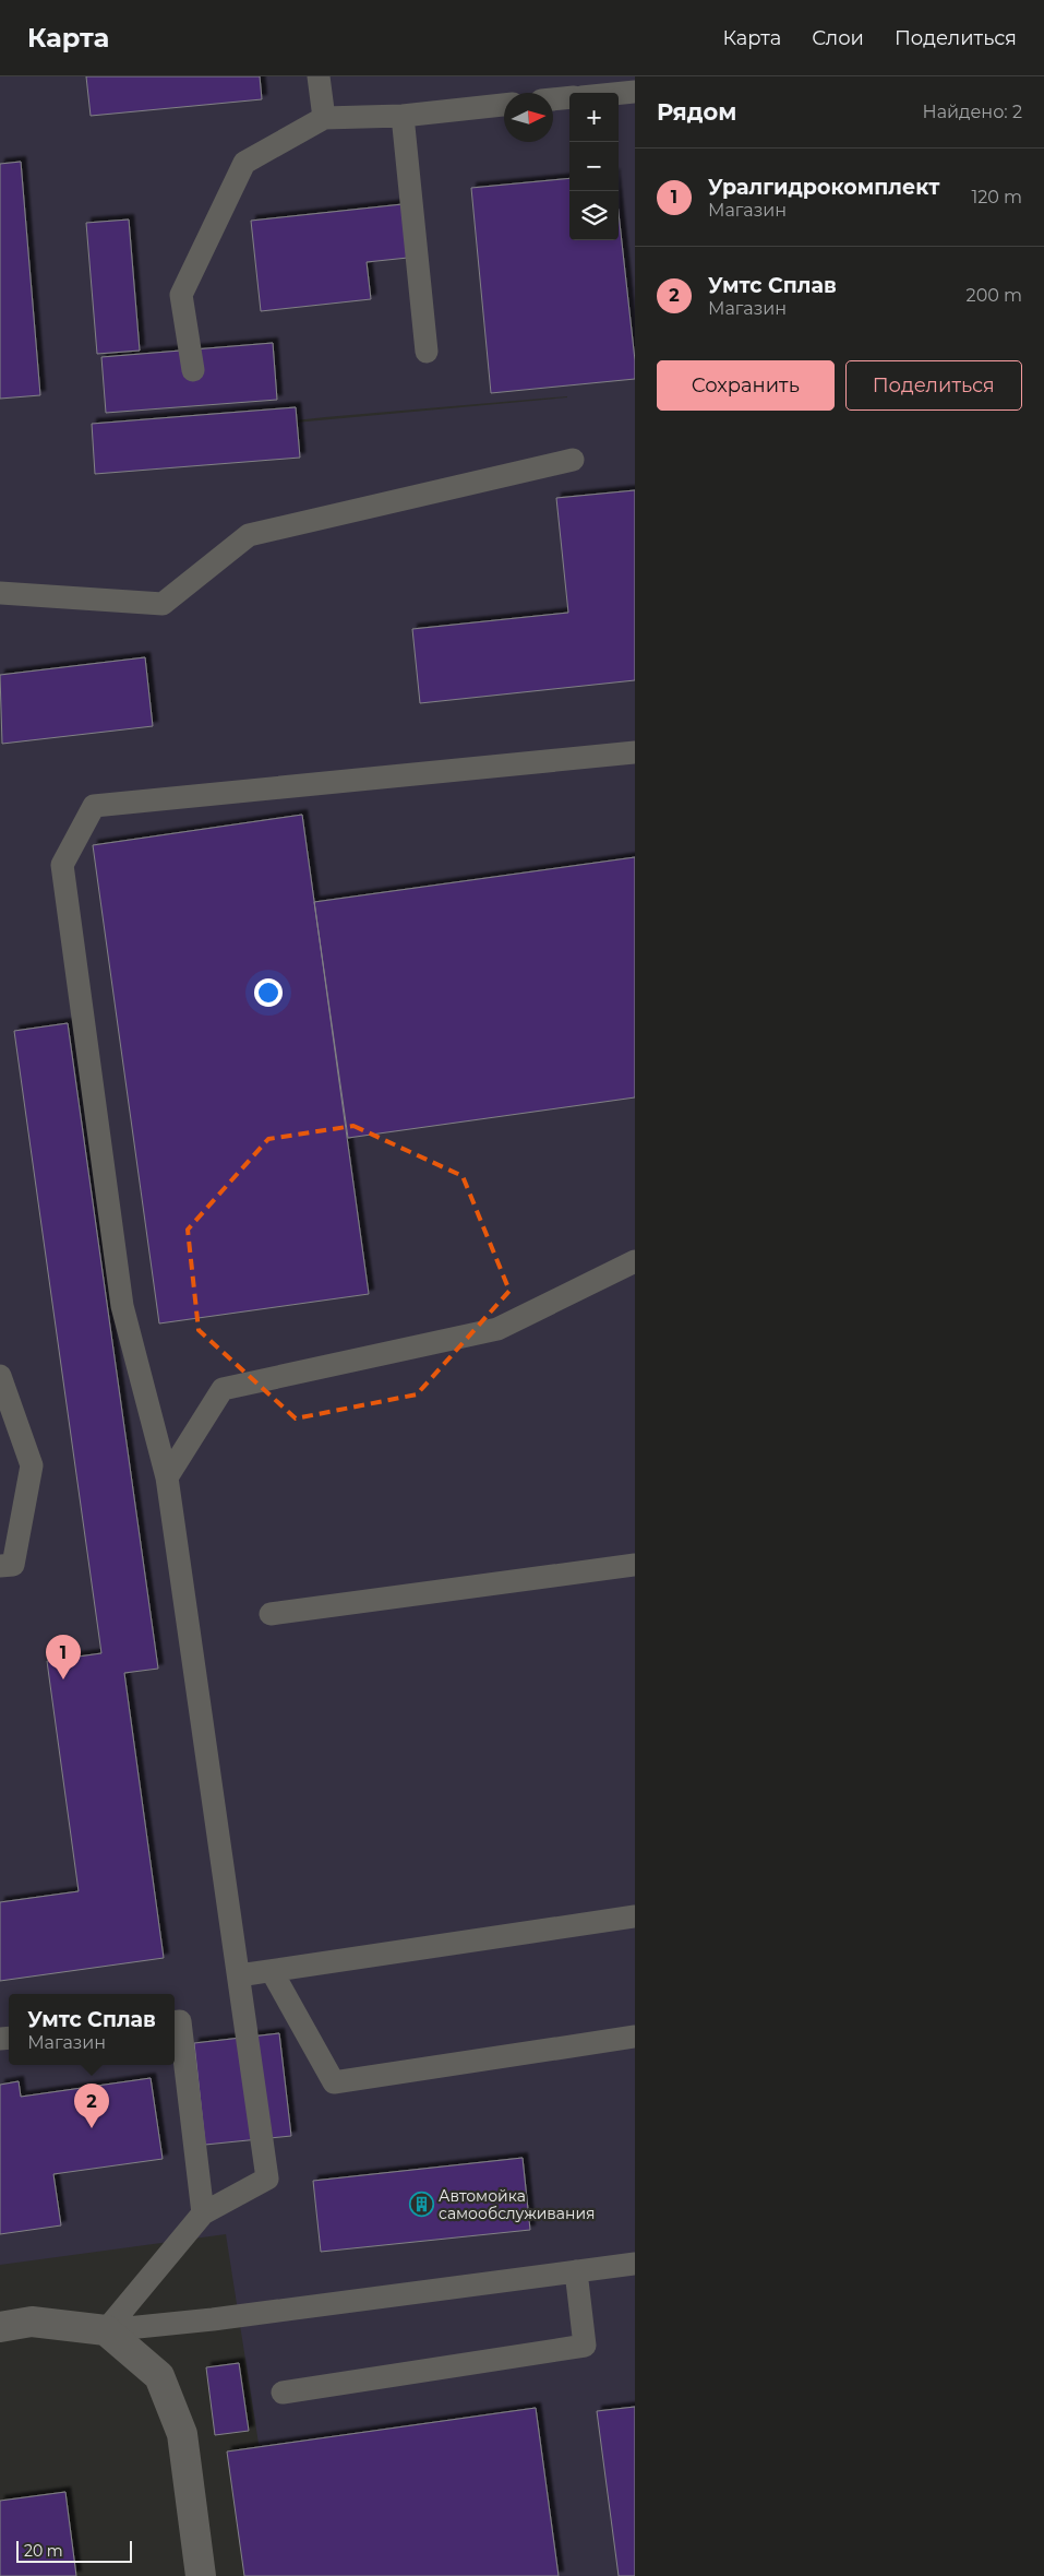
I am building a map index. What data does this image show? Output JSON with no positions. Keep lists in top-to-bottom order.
{
  "places": {
    "building": ["Автомойка самообслуживания"]
  },
  "scale_bar": "20 m",
  "north": "right",
  "page": {
    "header": "Карта",
    "nav": ["Карта", "Слои", "Поделиться"],
    "heading": ["Рядом", "Найдено: 2"],
    "map_buttons": ["+", "−"],
    "list": [
      {
        "mark": "1",
        "name": "Уралгидрокомплект",
        "note": "Магазин",
        "value": "120 m"
      },
      {
        "mark": "2",
        "name": "Умтс Сплав",
        "note": "Магазин",
        "value": "200 m"
      }
    ],
    "buttons": ["Сохранить", "Поделиться"],
    "pins": ["1", "2"],
    "popup": ["Умтс Сплав", "Магазин"],
    "scale": "20 m"
  }
}
